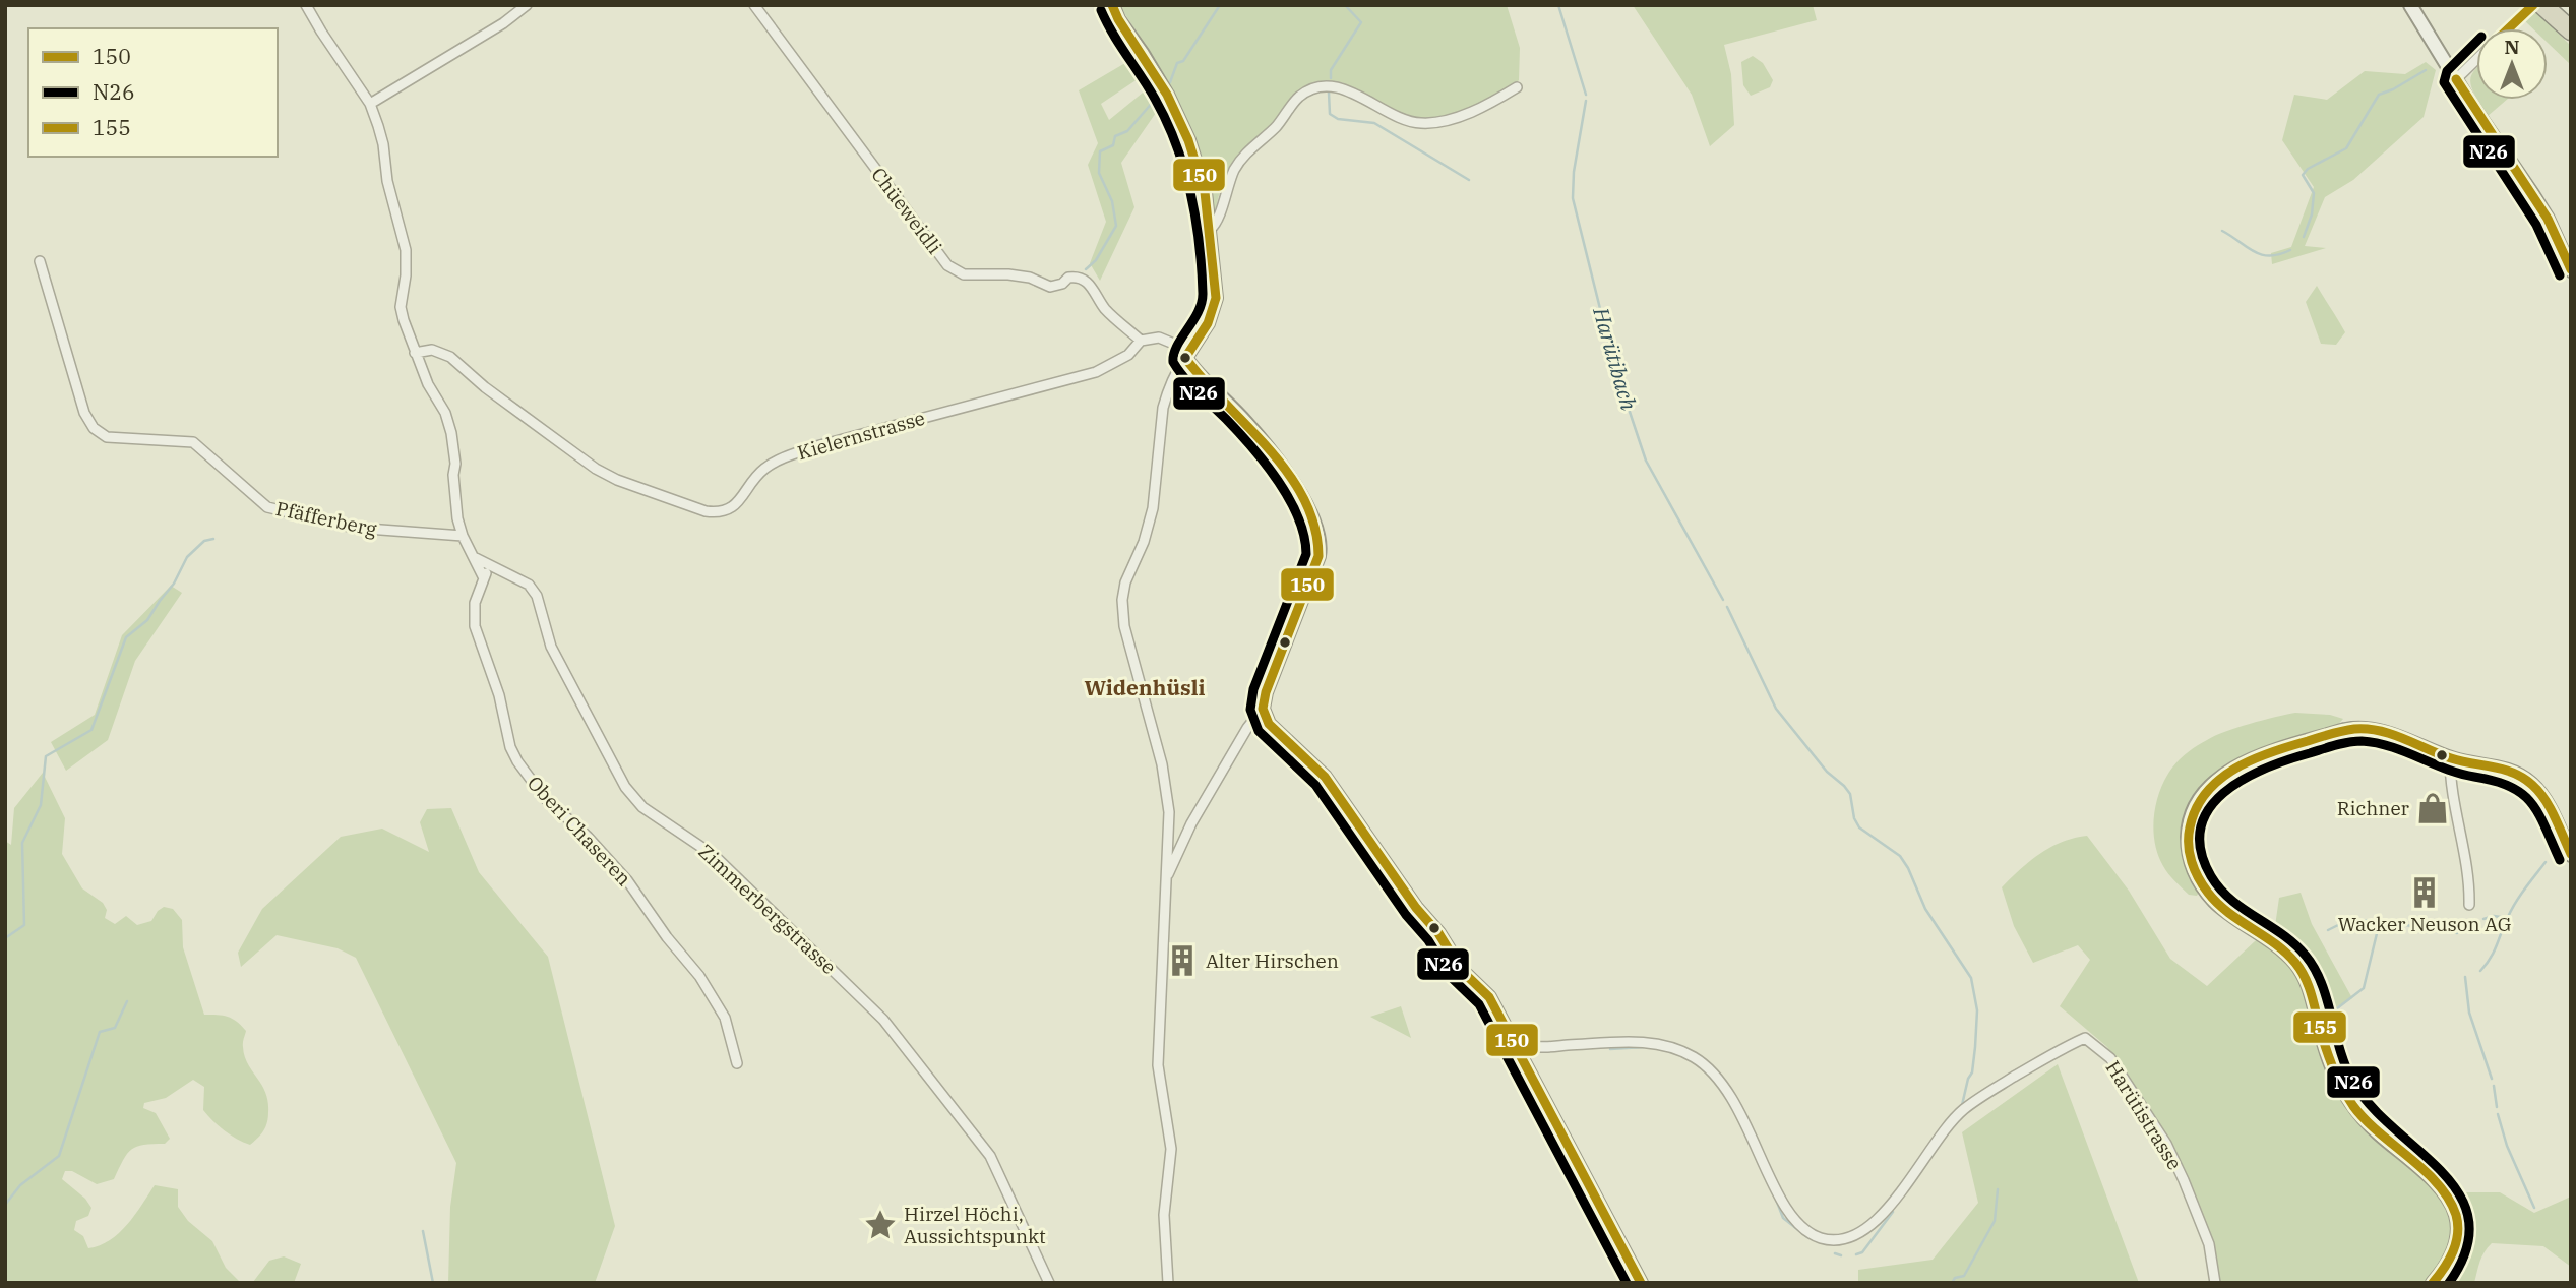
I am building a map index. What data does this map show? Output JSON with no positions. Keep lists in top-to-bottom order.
{
  "streets": {
    "street": [
      "Chüeweidli",
      "Kielernstrasse",
      "Pfäfferberg",
      "Oberi Chaseren",
      "Zimmerbergstrasse",
      "Harütistrasse"
    ]
  },
  "crossings": [
    ["Chüeweidli", "Kielernstrasse"]
  ],
  "districts": ["Widenhüsli"],
  "water": ["Harütibach"],
  "places": {
    "shop": ["Richner"],
    "building": ["Wacker Neuson AG", "Alter Hirschen"],
    "place": ["Hirzel Höchi, Aussichtspunkt"]
  },
  "lines": ["transit line 150", "transit line 155", "transit line N26"],
  "legend": ["150", "N26", "155"],
  "north": "top"
}
